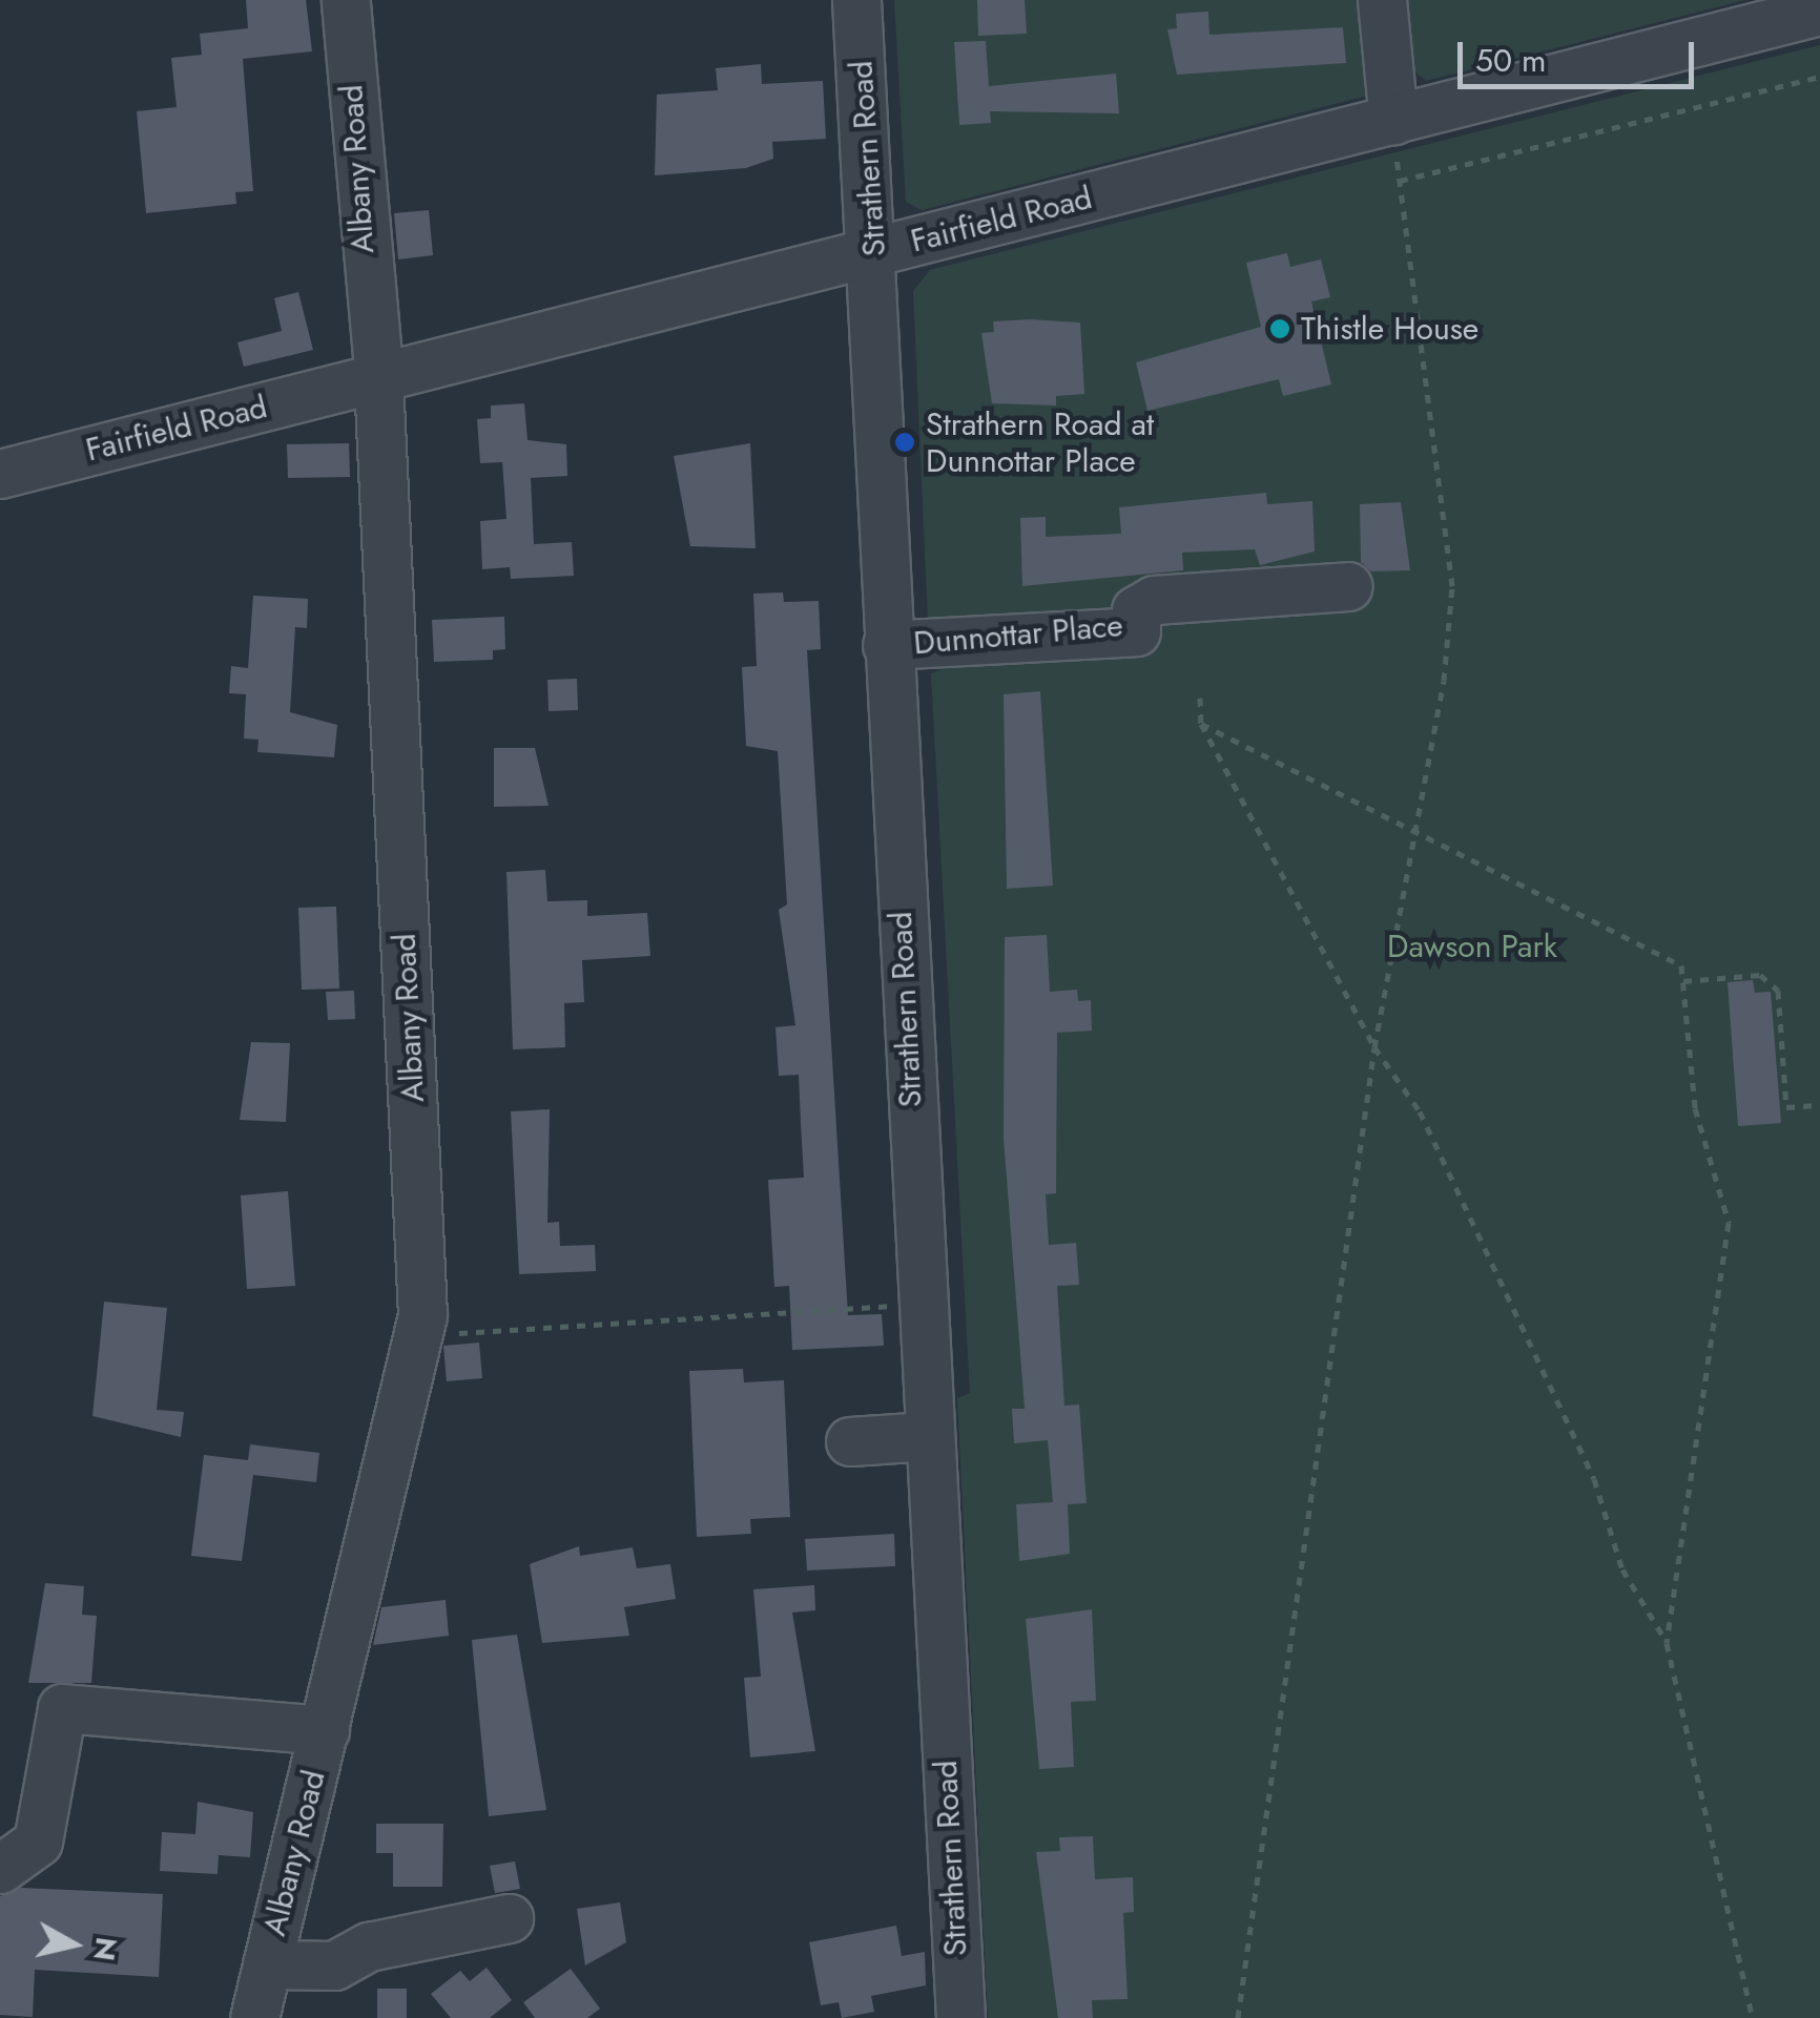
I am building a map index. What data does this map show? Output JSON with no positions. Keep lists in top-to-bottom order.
{
  "streets": {
    "street": [
      "Strathern Road",
      "Albany Road",
      "Fairfield Road",
      "Dunnottar Place"
    ]
  },
  "crossings": [
    ["Strathern Road", "Fairfield Road"],
    ["Strathern Road", "Dunnottar Place"],
    ["Albany Road", "Fairfield Road"]
  ],
  "parks": ["Dawson Park"],
  "places": ["Thistle House", "Strathern Road at Dunnottar Place"],
  "scale_bar": "50 m",
  "north": "right"
}
